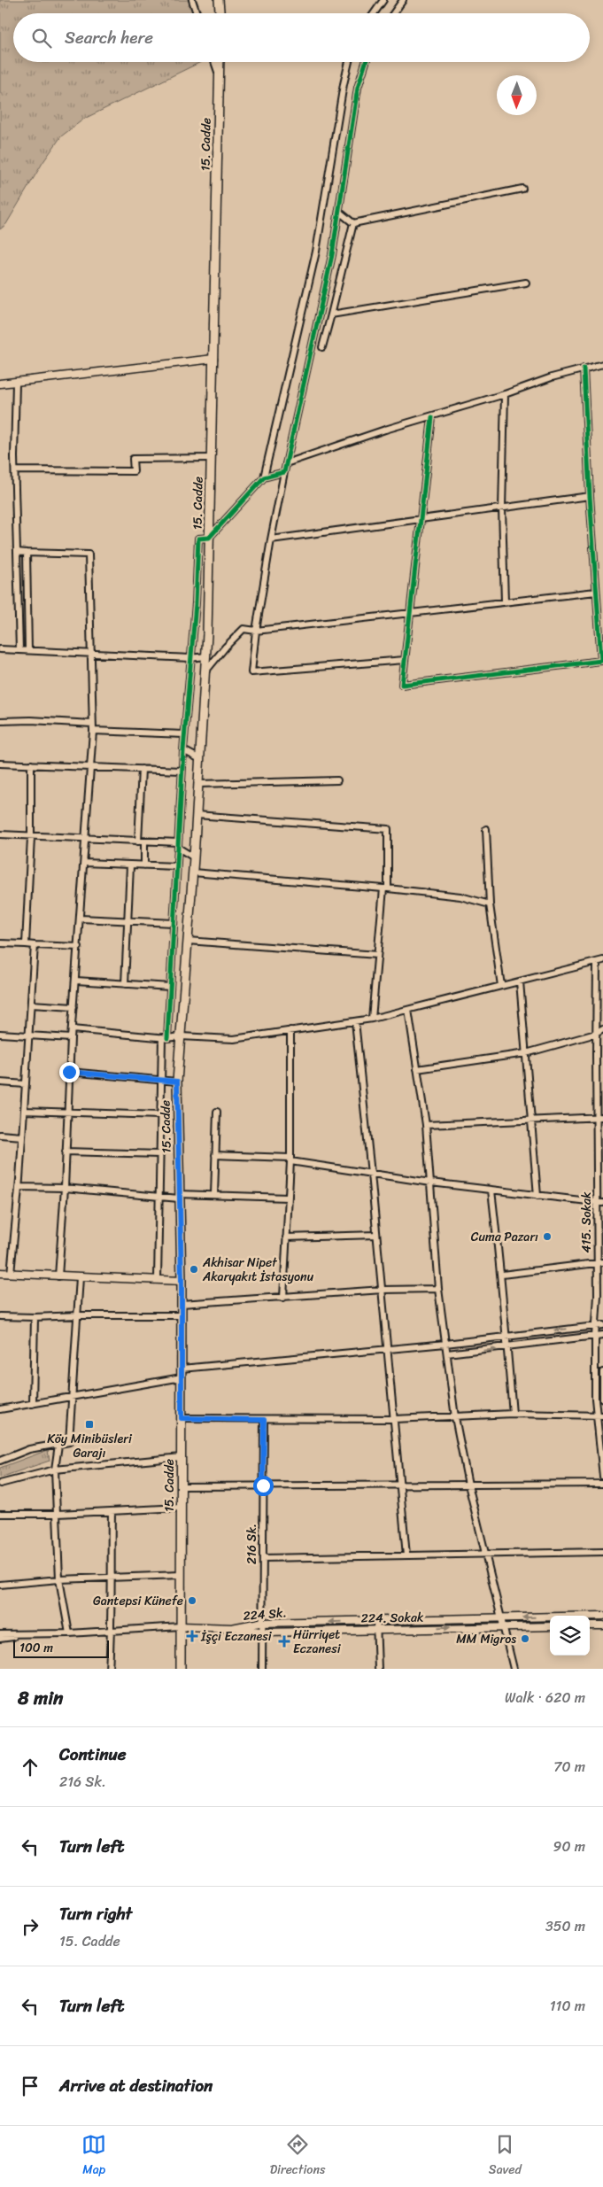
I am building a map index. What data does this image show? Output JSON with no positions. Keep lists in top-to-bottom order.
{
  "streets": {
    "main road": ["15. Cadde"],
    "street": [
      "415. Sokak",
      "216 Sk.",
      "224 Sk.",
      "224. Sokak"
    ]
  },
  "crossings": [
    ["15. Cadde", "224 Sk."],
    ["216 Sk.", "224 Sk."],
    ["216 Sk.", "224. Sokak"],
    ["224 Sk.", "224. Sokak"]
  ],
  "one_way": ["224. Sokak"],
  "places": {
    "other": [
      "Cuma Pazarı",
      "Akhisar Nipet Akaryakıt İstasyonu",
      "Gantepsi Künefe",
      "MM Migros"
    ],
    "transit": ["Köy Minibüsleri Garajı"],
    "health": ["İşçi Eczanesi", "Hürriyet Eczanesi"]
  },
  "scale_bar": "100 m",
  "north": "bottom",
  "page": {
    "search": "Search here",
    "scale": "100 m",
    "heading": ["8 min", "Walk · 620 m"],
    "list": [
      ["Continue", "216 Sk.", "70 m"],
      ["Turn left", "90 m"],
      ["Turn right", "15. Cadde", "350 m"],
      ["Turn left", "110 m"],
      "Arrive at destination"
    ],
    "nav": ["Map", "Directions", "Saved"]
  }
}
